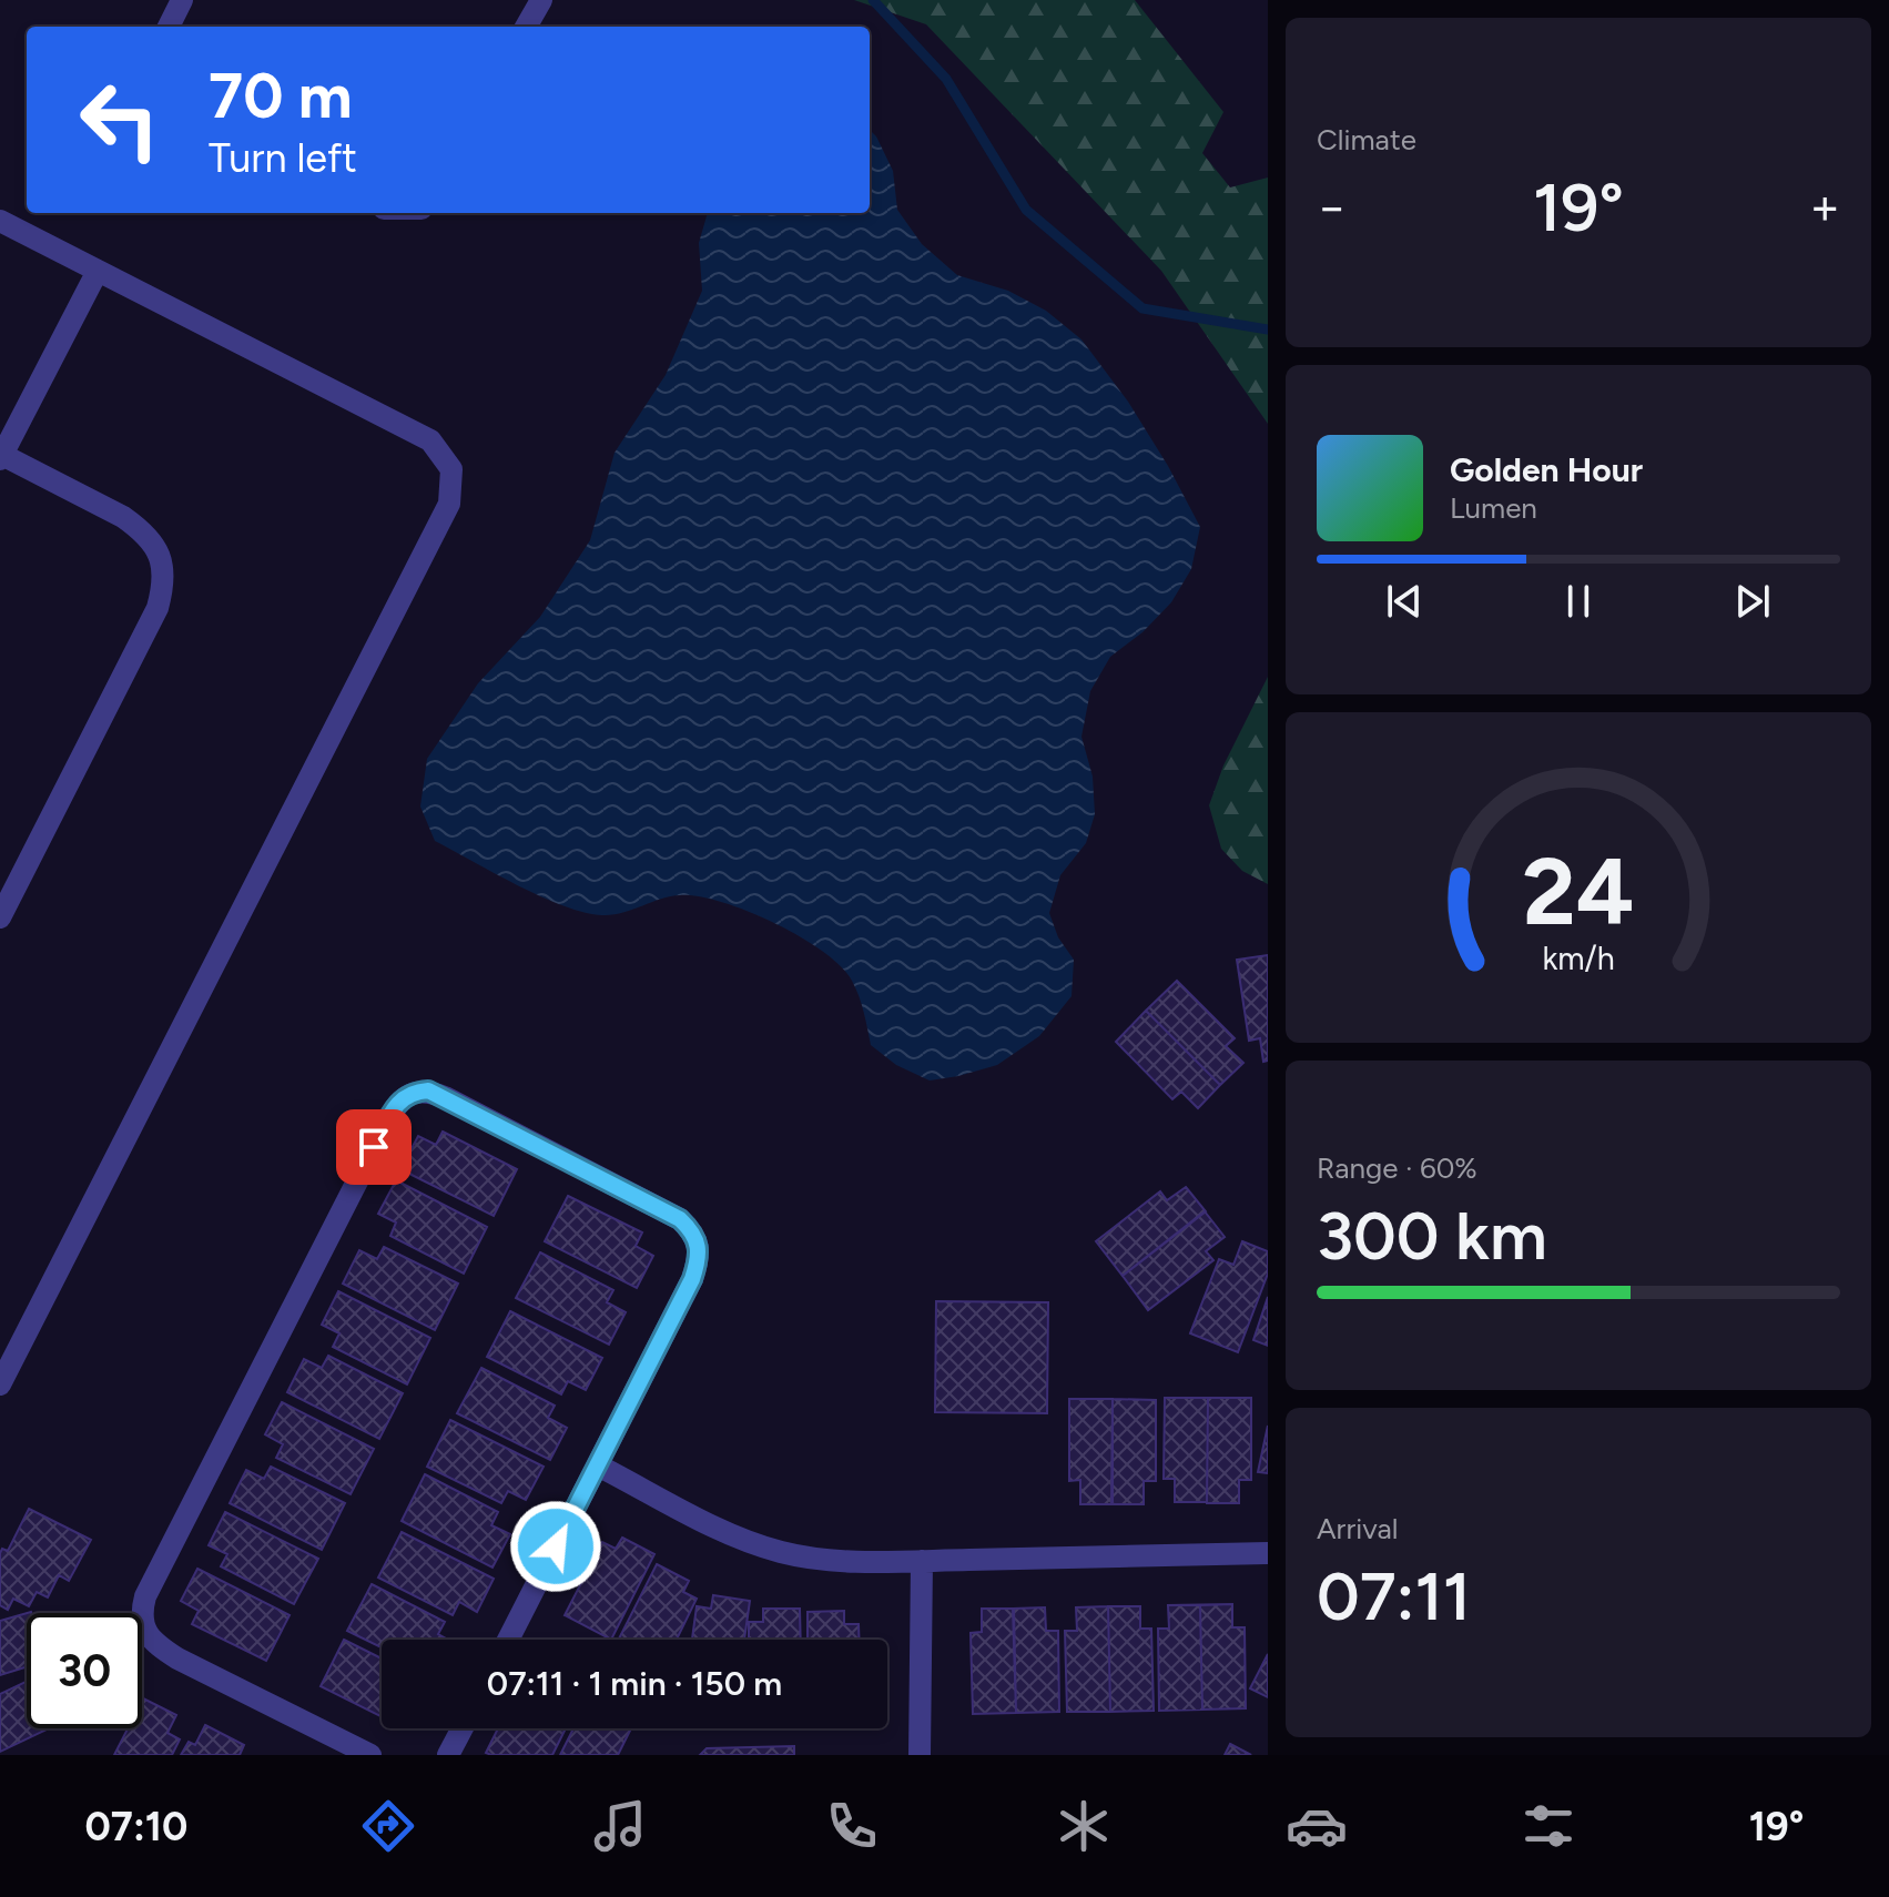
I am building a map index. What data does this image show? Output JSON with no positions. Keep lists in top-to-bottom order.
{
  "page": {
    "tile": [
      "Climate",
      ["Range · 60%", "300 km"],
      ["Arrival", "07:11"]
    ],
    "turn": ["70 m", "Turn left"],
    "heat": ["−", "19°", "+"],
    "song": ["Golden Hour", "Lumen"],
    "limit": "30",
    "trip": "07:11 · 1 min · 150 m",
    "tabs": ["07:10", "19°"],
    "gauge": ["24", "km/h"]
  }
}
